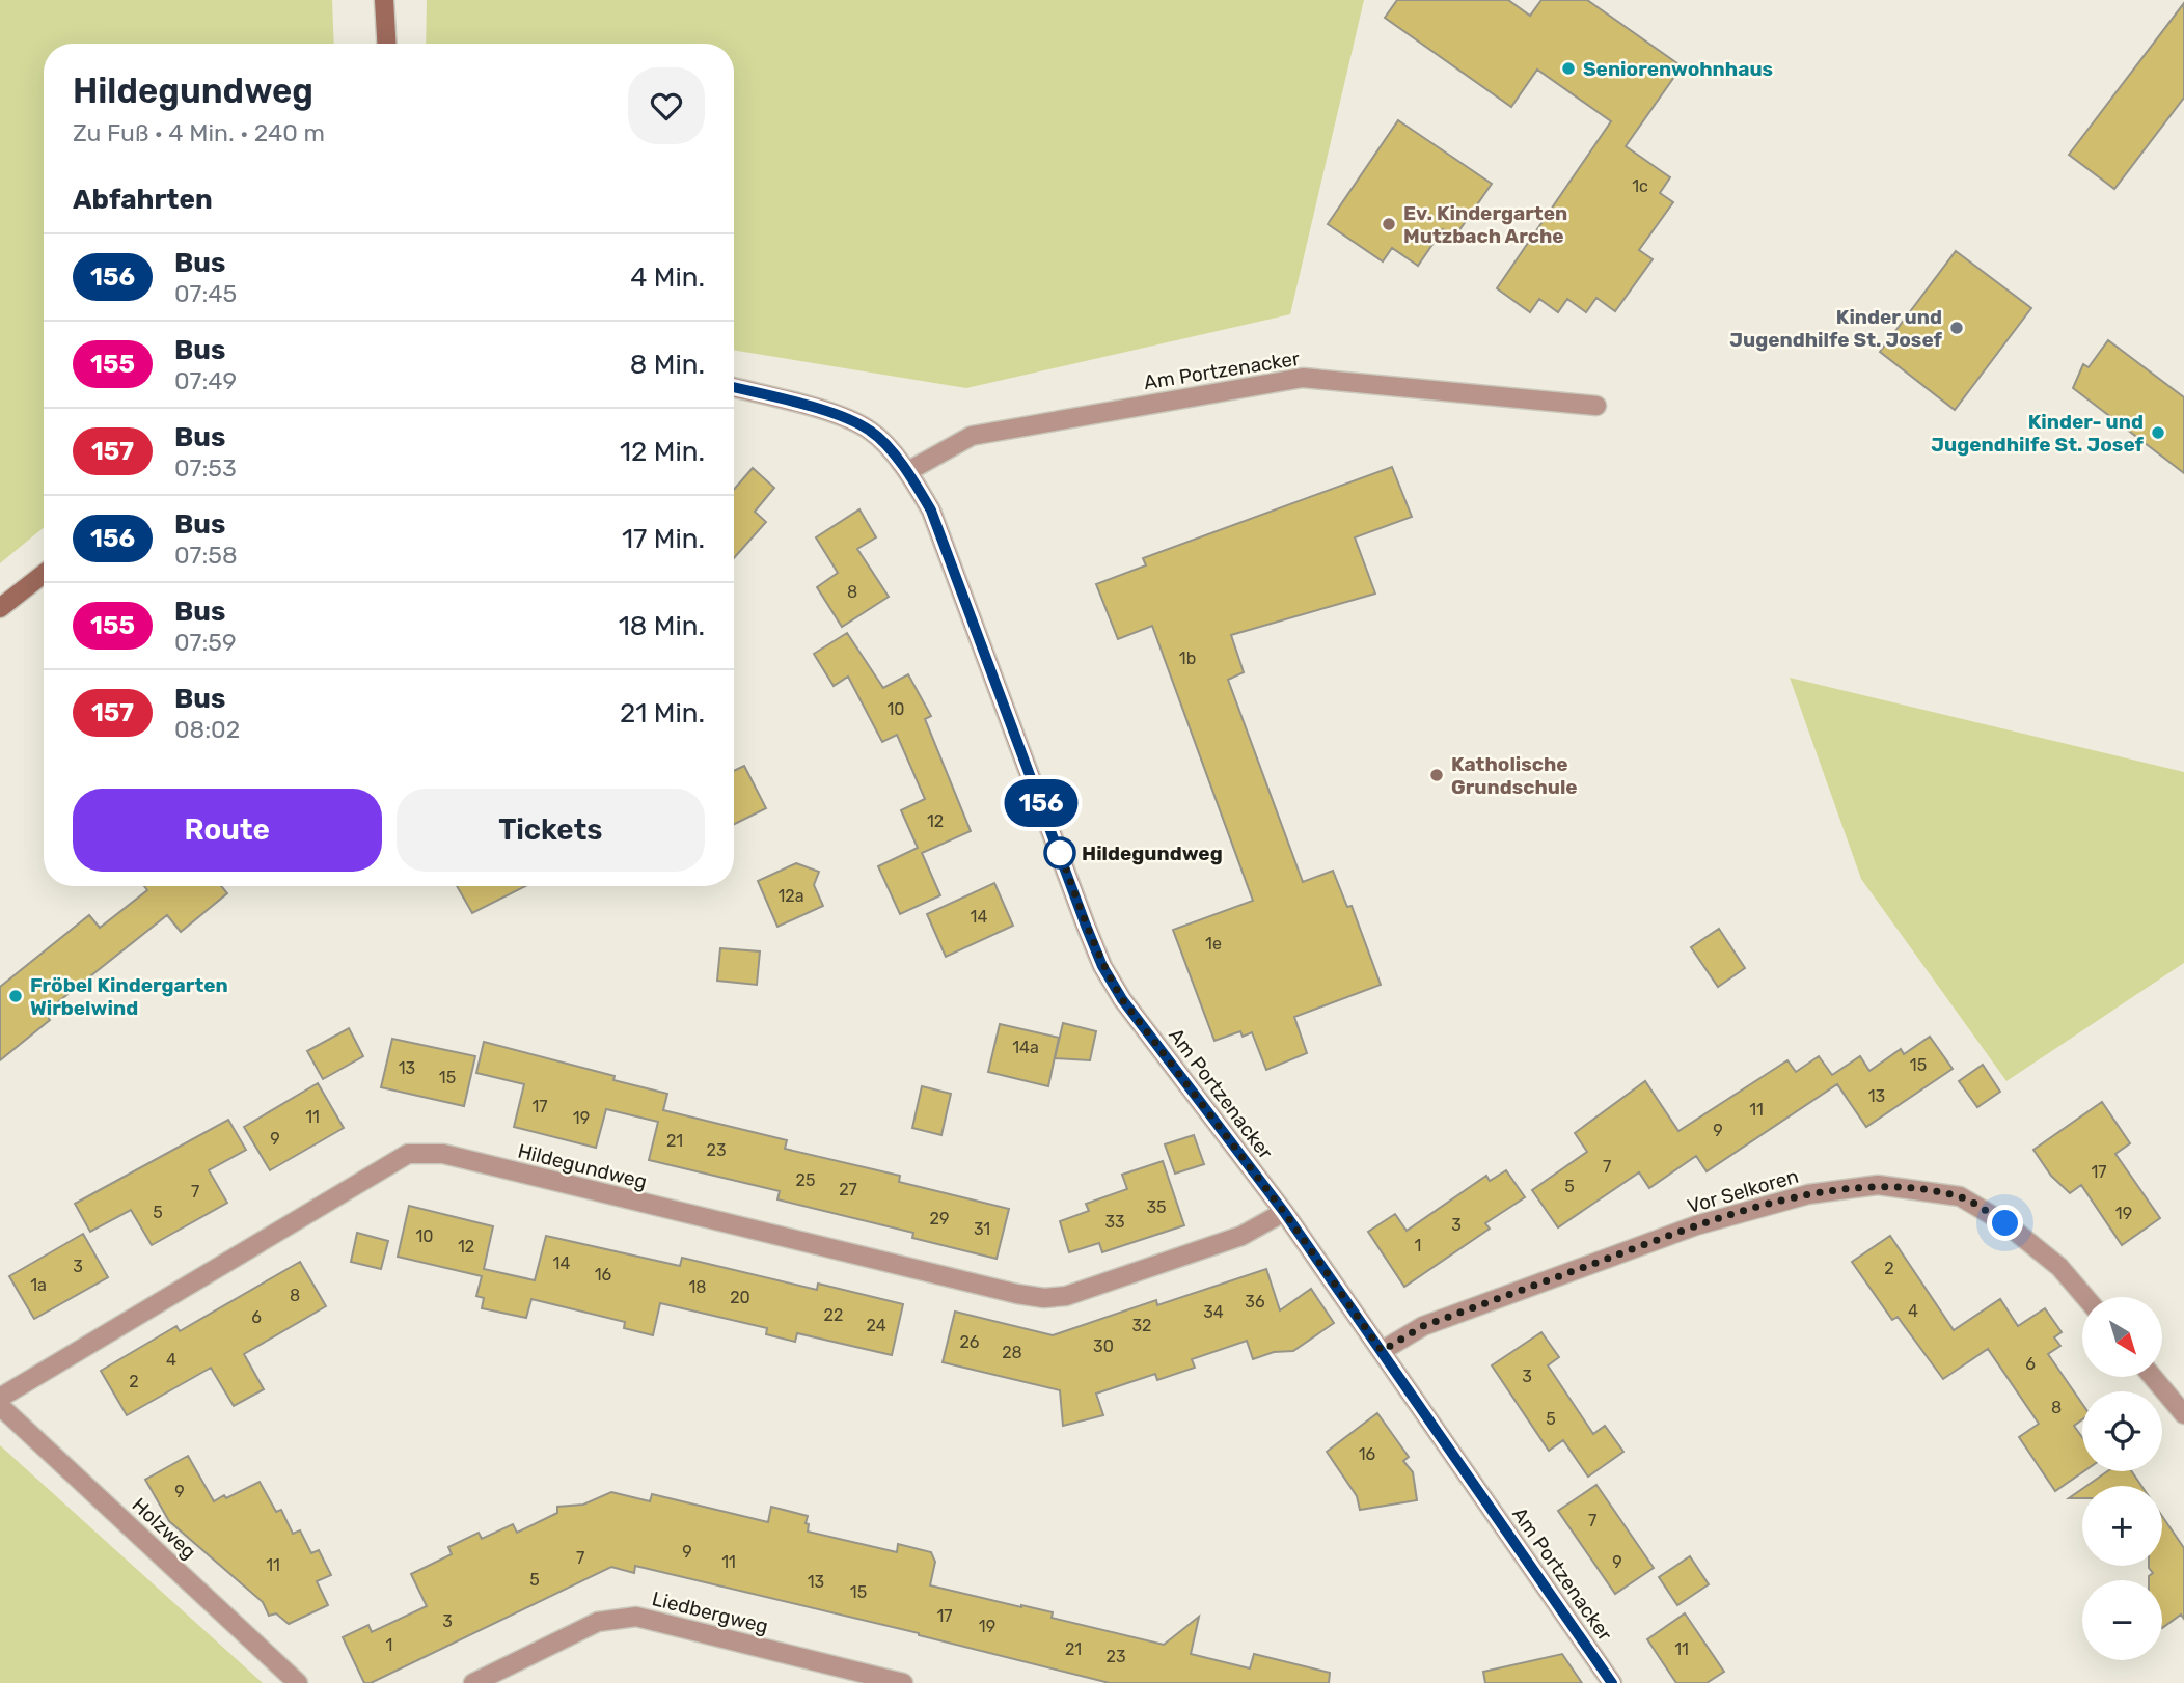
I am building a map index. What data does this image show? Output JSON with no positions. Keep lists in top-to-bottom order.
{
  "streets": {
    "street": [
      "Am Portzenacker",
      "Hildegundweg",
      "Vor Selkoren",
      "Holzweg",
      "Liedbergweg"
    ]
  },
  "crossings": [
    ["Am Portzenacker", "Hildegundweg"],
    ["Am Portzenacker", "Vor Selkoren"]
  ],
  "places": [
    "Seniorenwohnhaus",
    "Ev. Kindergarten Mutzbach Arche",
    "Kinder und Jugendhilfe St. Josef",
    "Kinder- und Jugendhilfe St. Josef",
    "Katholische Grundschule",
    "Hildegundweg",
    "Fröbel Kindergarten Wirbelwind"
  ],
  "lines": ["bus line 156"],
  "house_numbers": [
    "1c",
    "8",
    "1b",
    "10",
    "12",
    "12a",
    "14",
    "1e",
    "14a",
    "15",
    "13",
    "15",
    "13",
    "17",
    "11",
    "11",
    "19",
    "9",
    "9",
    "21",
    "23",
    "7",
    "17",
    "25",
    "5",
    "27",
    "7",
    "35",
    "5",
    "19",
    "29",
    "33",
    "3",
    "31",
    "10",
    "1",
    "12",
    "14",
    "3",
    "2",
    "16",
    "1a",
    "18",
    "8",
    "20",
    "36",
    "4",
    "34",
    "22",
    "6",
    "24",
    "32",
    "26",
    "30",
    "28",
    "4",
    "6",
    "3",
    "2",
    "8",
    "5",
    "16",
    "9",
    "7",
    "9",
    "7",
    "11",
    "9",
    "11",
    "5",
    "13",
    "15",
    "17",
    "3",
    "19",
    "1",
    "21",
    "11",
    "23"
  ],
  "north": "bottom right",
  "page": {
    "on_map": "156",
    "heading": [
      ["Hildegundweg", "Zu Fuß · 4 Min. · 240 m"],
      "Abfahrten"
    ],
    "list": [
      {
        "mark": "156",
        "name": "Bus",
        "note": "07:45",
        "value": "4 Min."
      },
      {
        "mark": "155",
        "name": "Bus",
        "note": "07:49",
        "value": "8 Min."
      },
      {
        "mark": "157",
        "name": "Bus",
        "note": "07:53",
        "value": "12 Min."
      },
      {
        "mark": "156",
        "name": "Bus",
        "note": "07:58",
        "value": "17 Min."
      },
      {
        "mark": "155",
        "name": "Bus",
        "note": "07:59",
        "value": "18 Min."
      },
      {
        "mark": "157",
        "name": "Bus",
        "note": "08:02",
        "value": "21 Min."
      }
    ],
    "buttons": ["Route", "Tickets"],
    "map_buttons": ["+", "−"]
  }
}
